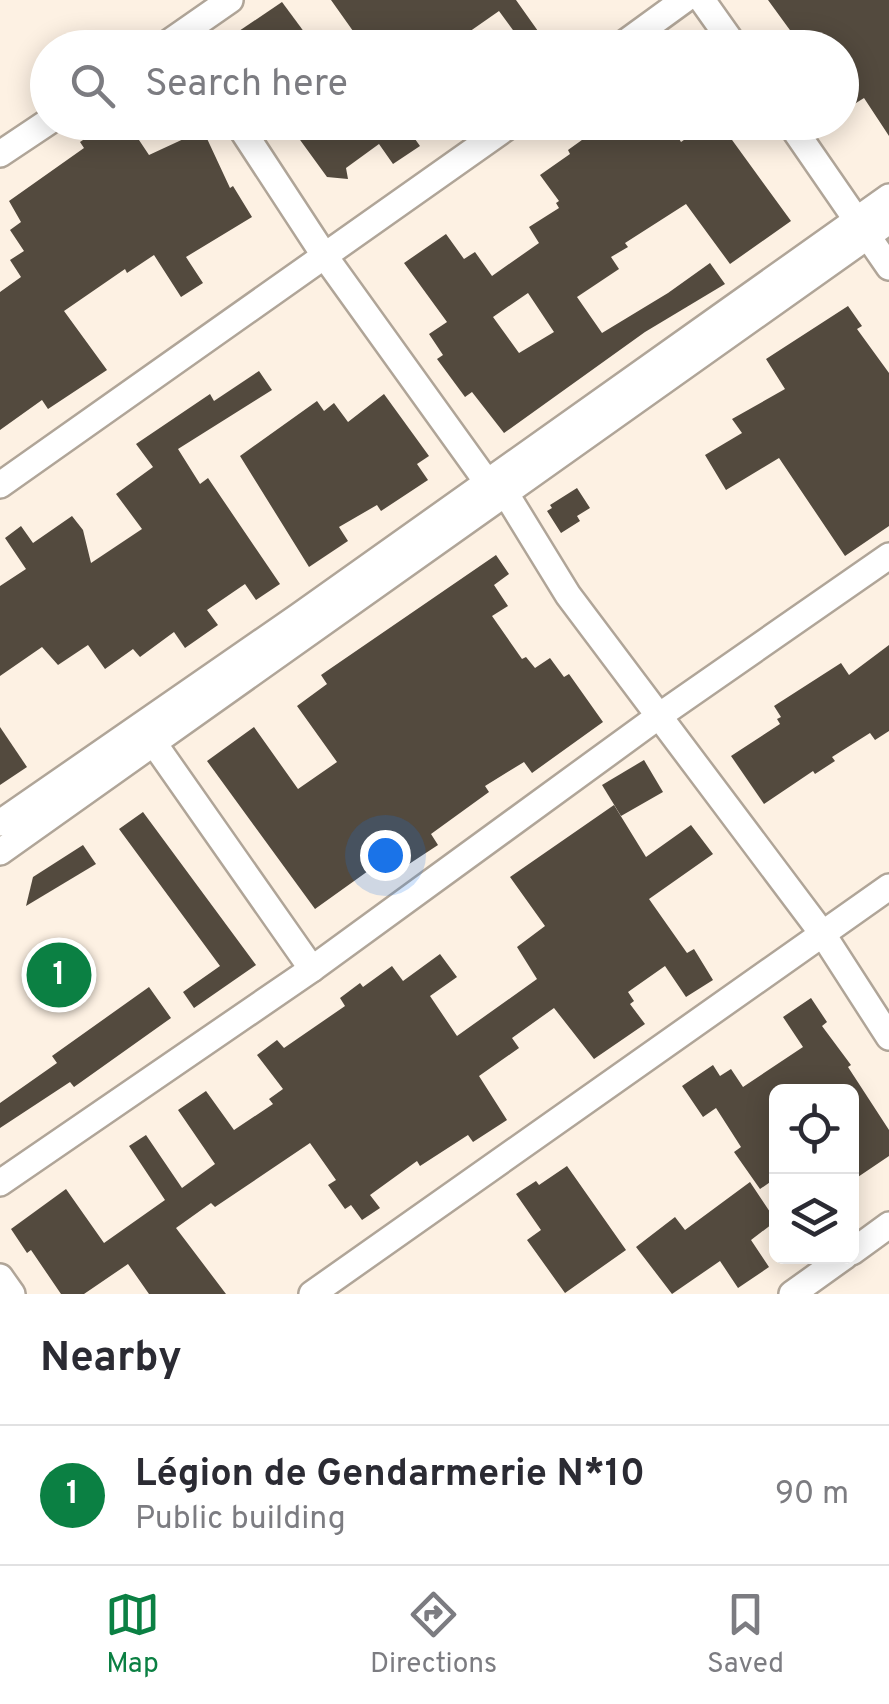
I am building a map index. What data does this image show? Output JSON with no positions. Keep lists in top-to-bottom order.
{
  "page": {
    "search": "Search here",
    "pins": "1",
    "heading": "Nearby",
    "list": [
      {
        "mark": "1",
        "name": "Légion de Gendarmerie N*10",
        "note": "Public building",
        "value": "90 m"
      }
    ],
    "nav": ["Map", "Directions", "Saved"]
  }
}
